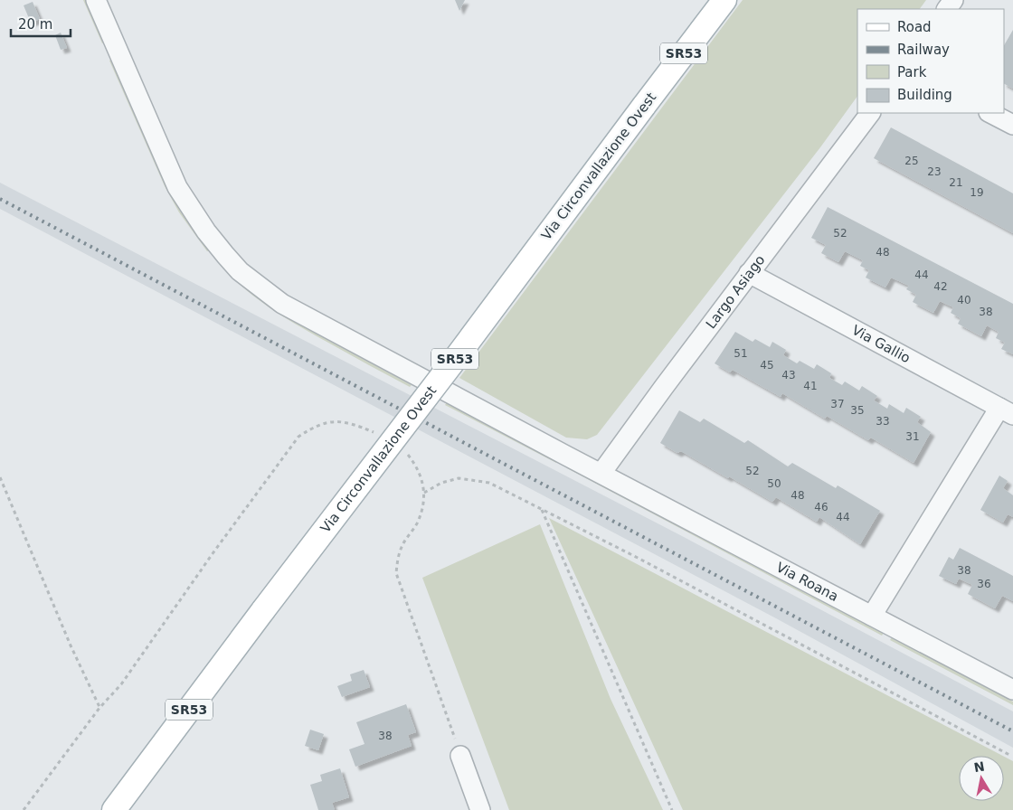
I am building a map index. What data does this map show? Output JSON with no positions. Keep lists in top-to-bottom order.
{
  "streets": {
    "main road": ["SR53", "Via Circonvallazione Ovest"],
    "street": ["Largo Asiago", "Via Gallio", "Via Roana"]
  },
  "crossings": [
    ["Largo Asiago", "Via Gallio"],
    ["Largo Asiago", "Via Roana"]
  ],
  "house_numbers": [
    "25",
    "23",
    "21",
    "19",
    "52",
    "48",
    "44",
    "42",
    "40",
    "38",
    "51",
    "45",
    "43",
    "41",
    "37",
    "35",
    "33",
    "31",
    "52",
    "50",
    "48",
    "46",
    "44",
    "38",
    "36",
    "38"
  ],
  "legend": [
    "Road",
    "Railway",
    "Park",
    "Building"
  ],
  "scale_bar": "20 m",
  "north": "top"
}
